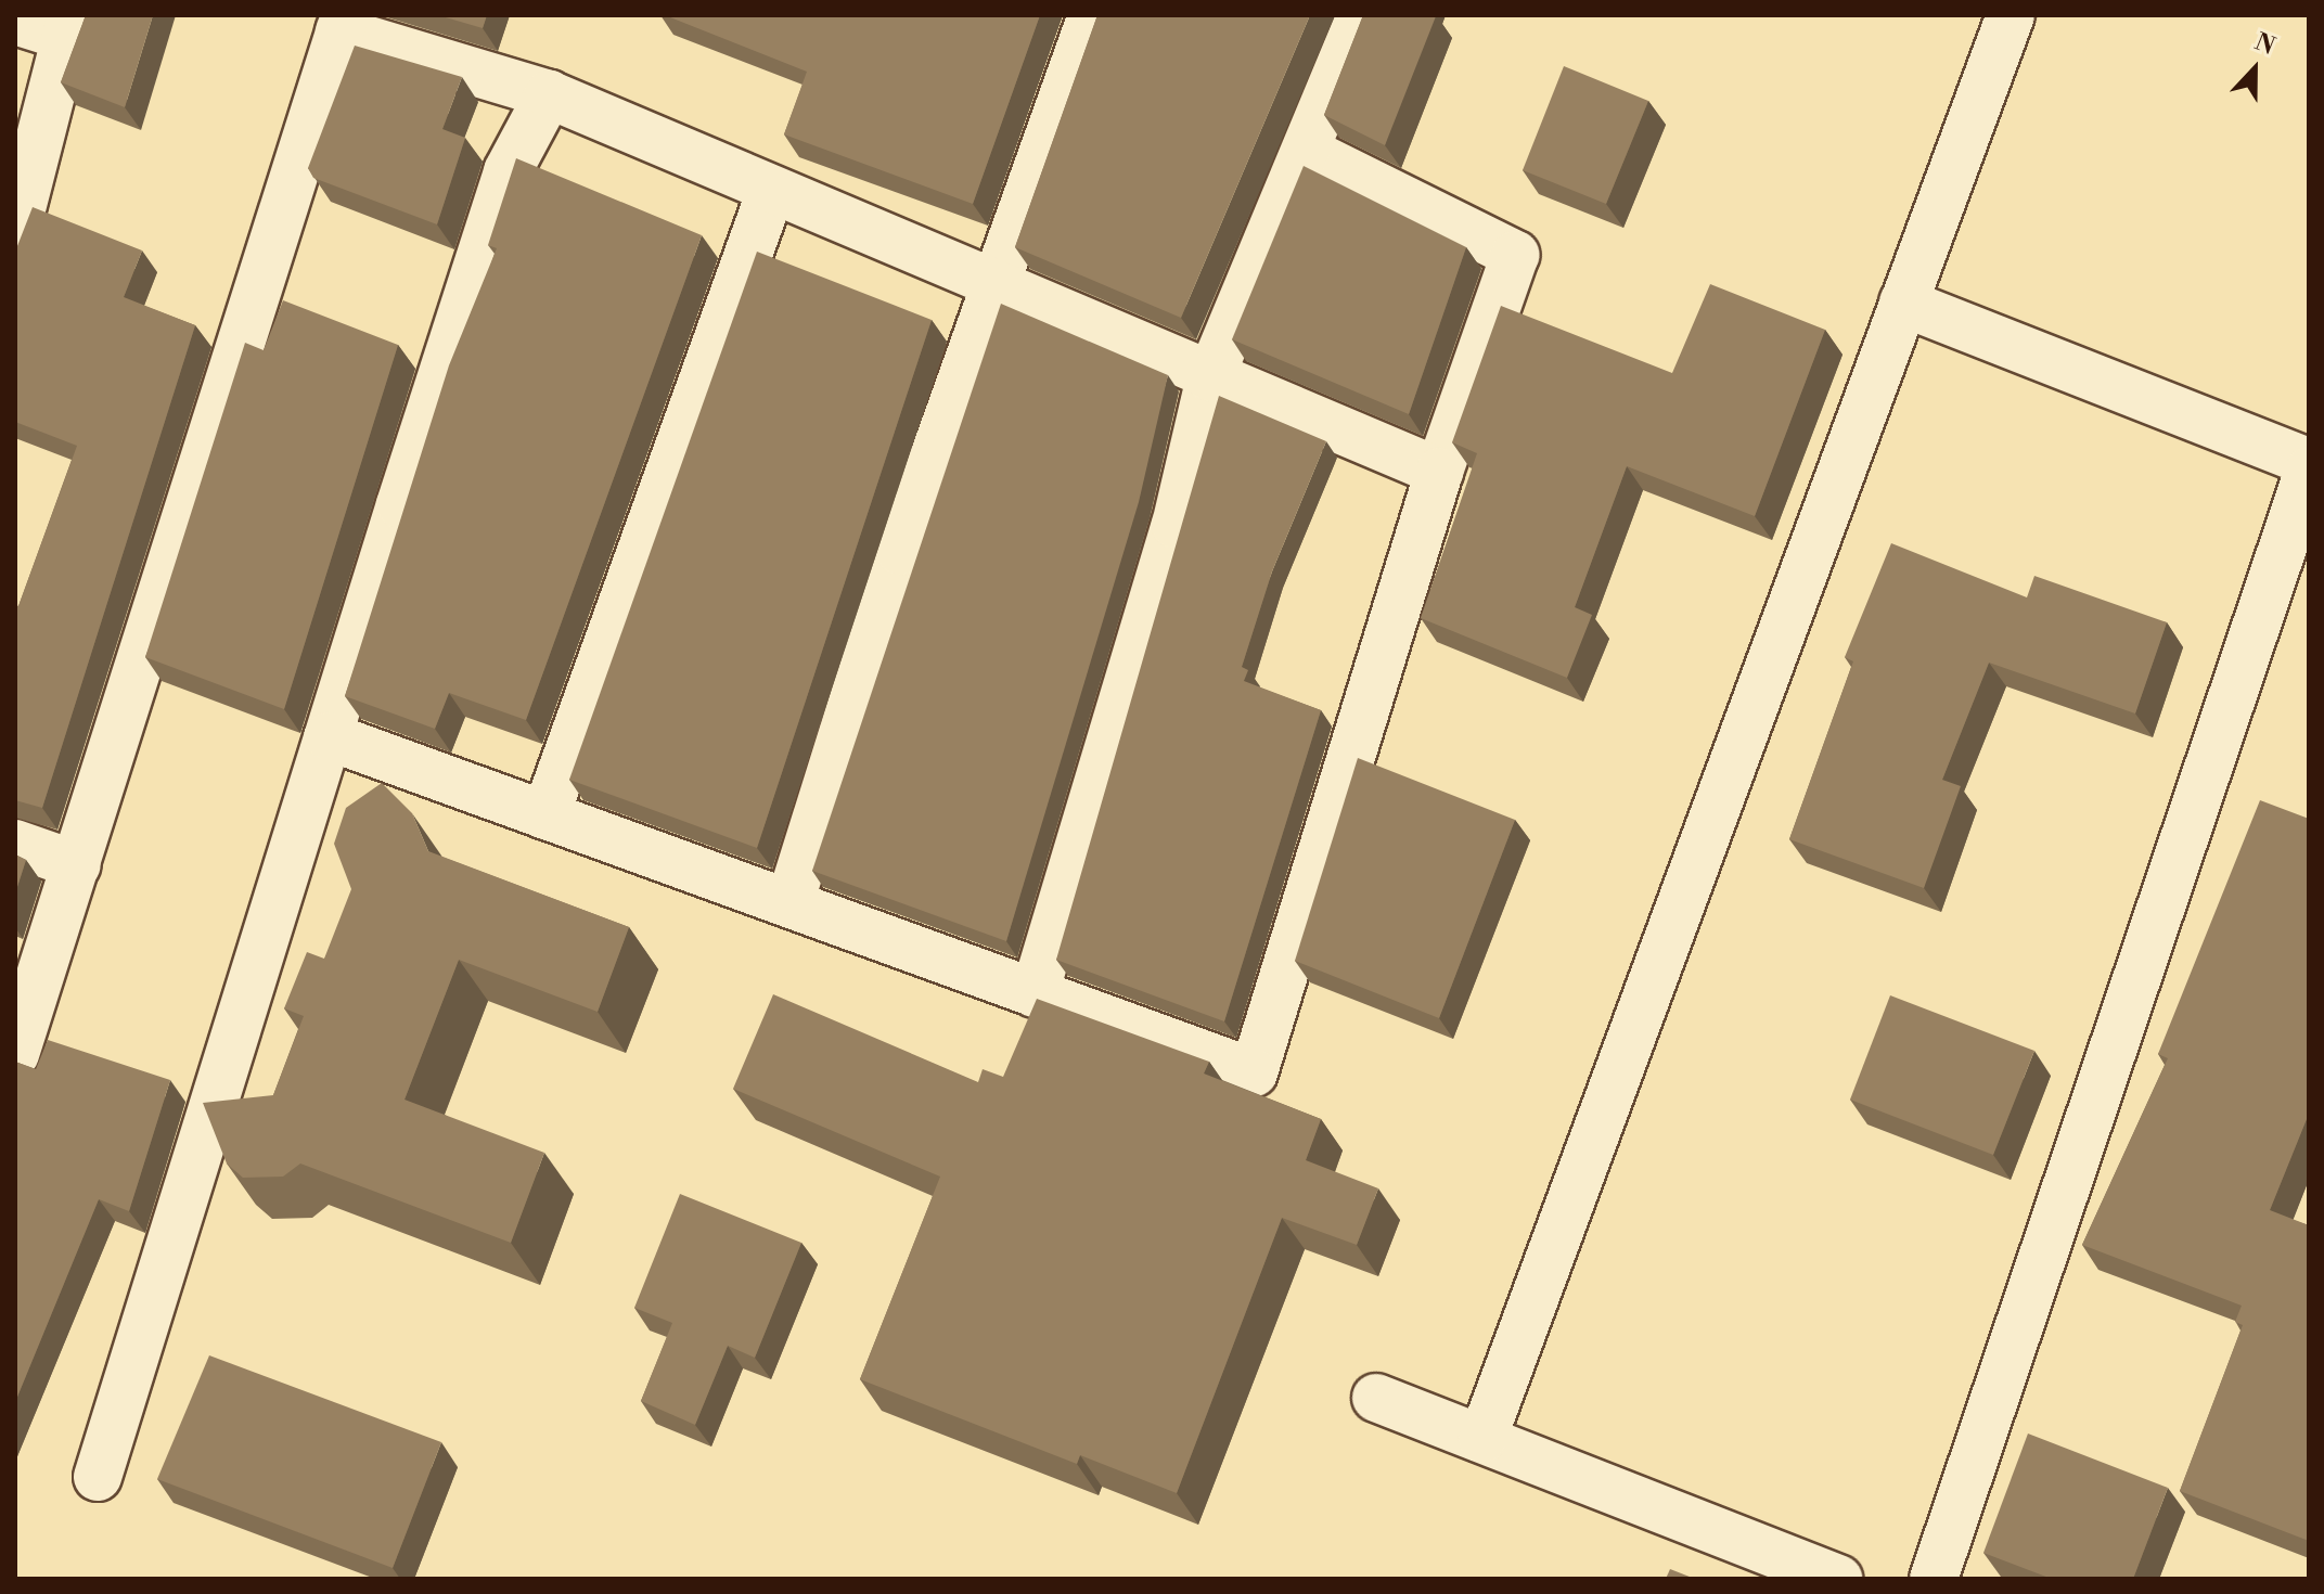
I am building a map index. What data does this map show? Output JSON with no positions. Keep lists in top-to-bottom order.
{
  "north": "top"
}
